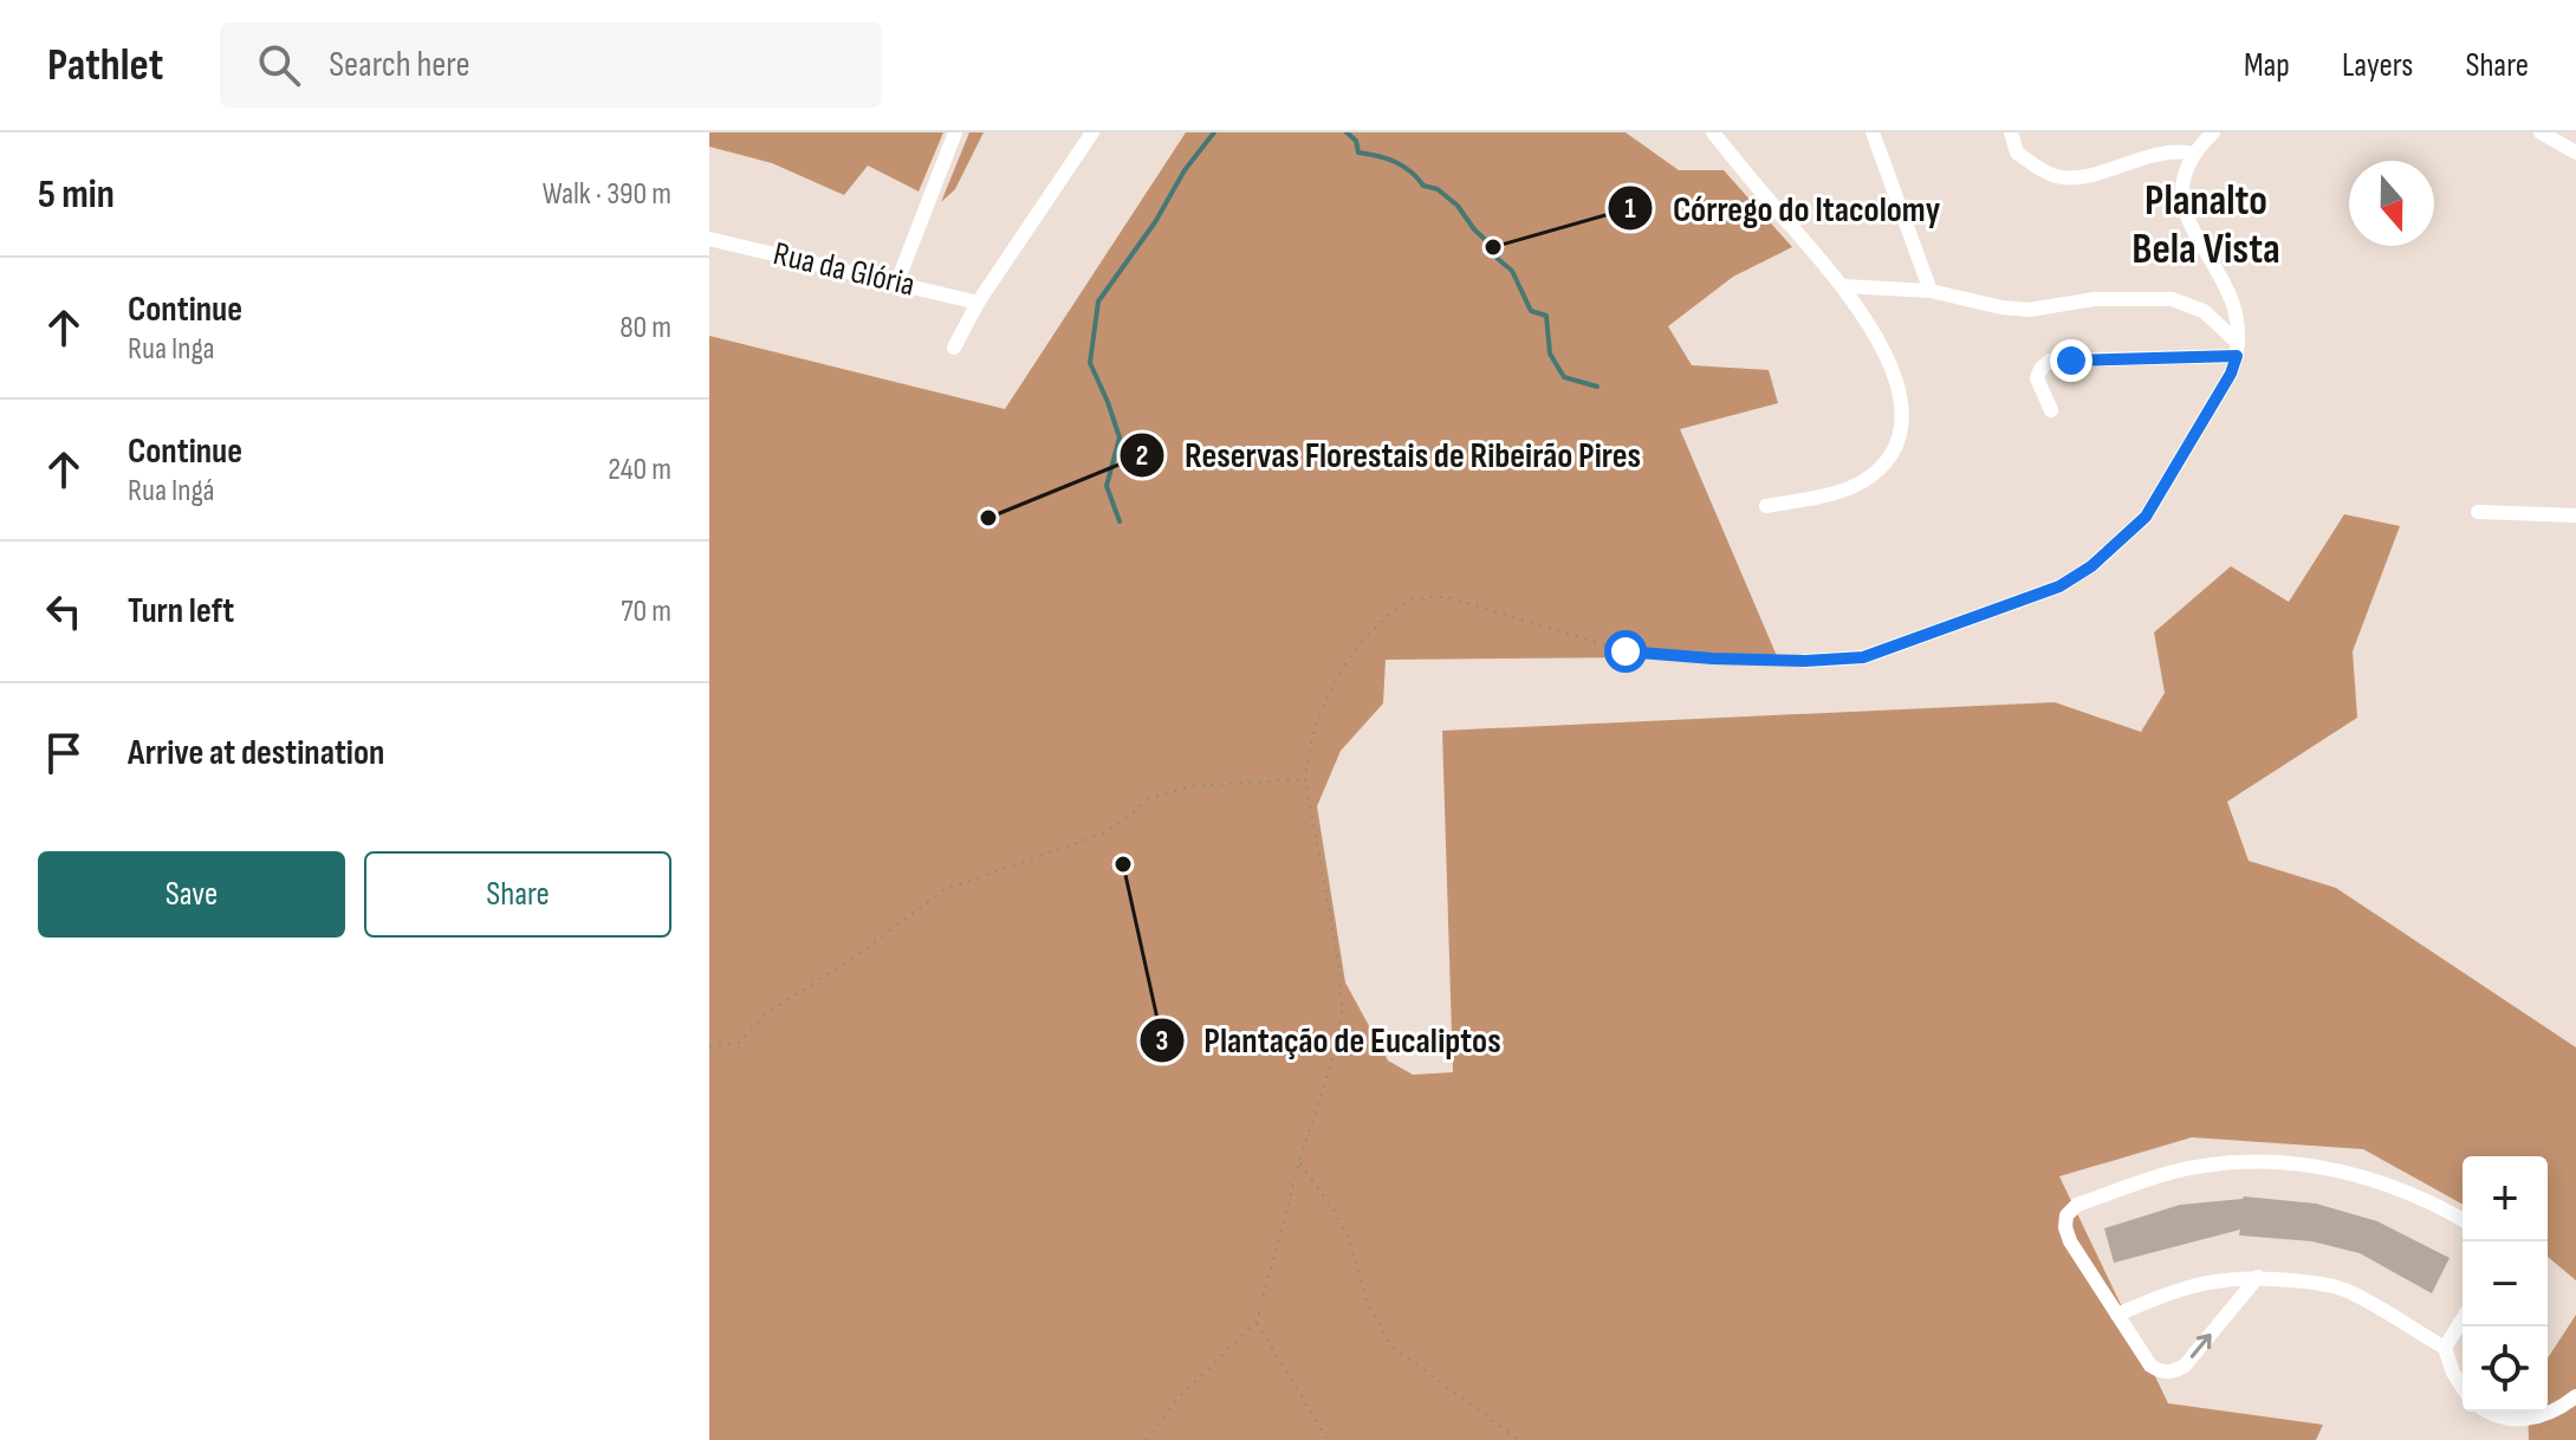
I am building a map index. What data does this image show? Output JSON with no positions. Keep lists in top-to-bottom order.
{
  "streets": {
    "street": ["Rua da Glória"]
  },
  "districts": ["Planalto Bela Vista"],
  "places": ["Córrego do Itacolomy", "Reservas Florestais de Ribeirão Pires", "Plantação de Eucaliptos"],
  "north": "bottom",
  "page": {
    "header": "Pathlet",
    "search": "Search here",
    "nav": ["Map", "Layers", "Share"],
    "heading": ["5 min", "Walk · 390 m"],
    "list": [
      ["Continue", "Rua Inga", "80 m"],
      ["Continue", "Rua Ingá", "240 m"],
      ["Turn left", "70 m"],
      "Arrive at destination"
    ],
    "buttons": ["Save", "Share"],
    "map_buttons": ["+", "−"]
  }
}
